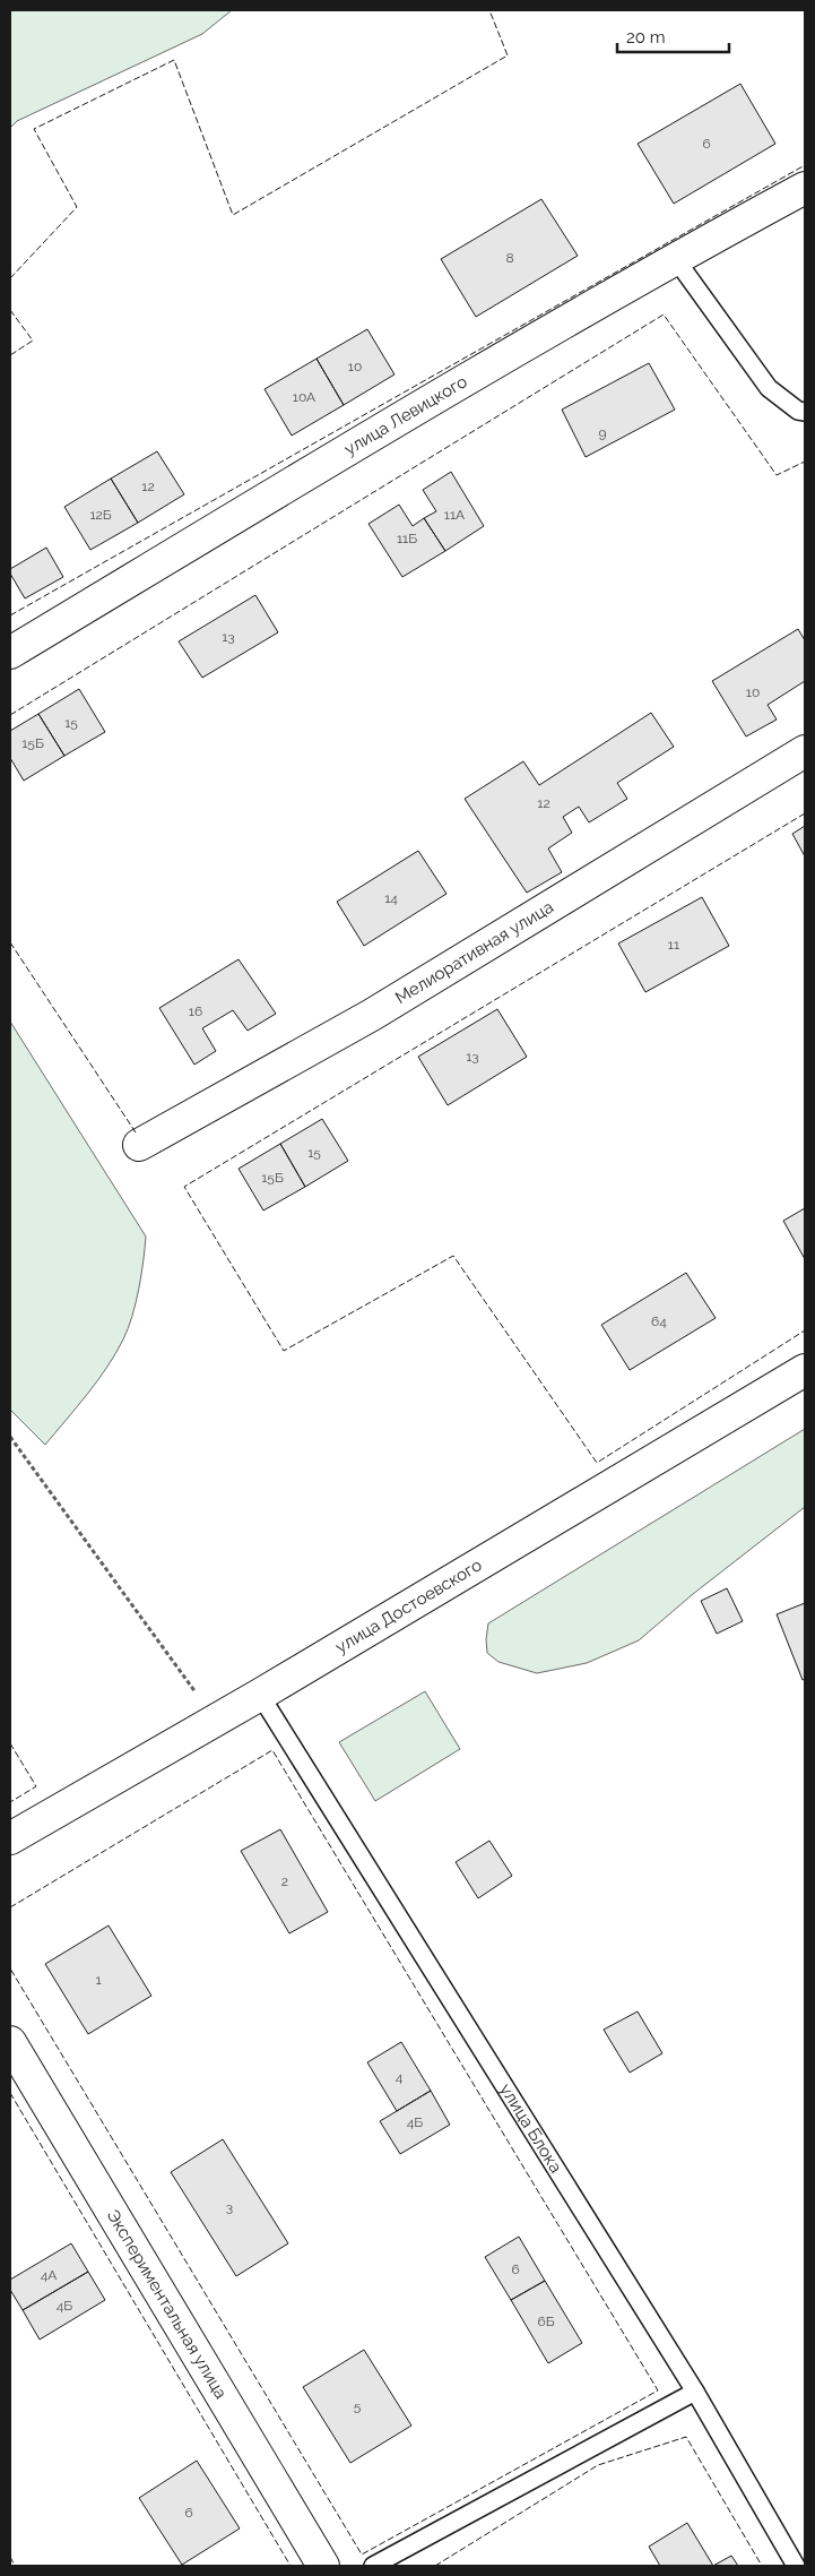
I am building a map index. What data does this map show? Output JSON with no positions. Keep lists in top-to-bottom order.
{
  "streets": {
    "street": [
      "улица Левицкого",
      "Мелиоративная улица",
      "улица Достоевского",
      "Экспериментальная улица"
    ],
    "lane": ["улица Блока"]
  },
  "crossings": [
    ["улица Достоевского", "улица Блока"]
  ],
  "house_numbers": [
    "6",
    "8",
    "10",
    "10А",
    "9",
    "12",
    "12Б",
    "11А",
    "11Б",
    "13",
    "10",
    "15",
    "15Б",
    "12",
    "14",
    "11",
    "16",
    "13",
    "15",
    "15Б",
    "64",
    "2",
    "1",
    "4",
    "4Б",
    "3",
    "6",
    "4А",
    "4Б",
    "6Б",
    "5",
    "6"
  ],
  "scale_bar": "20 m"
}
